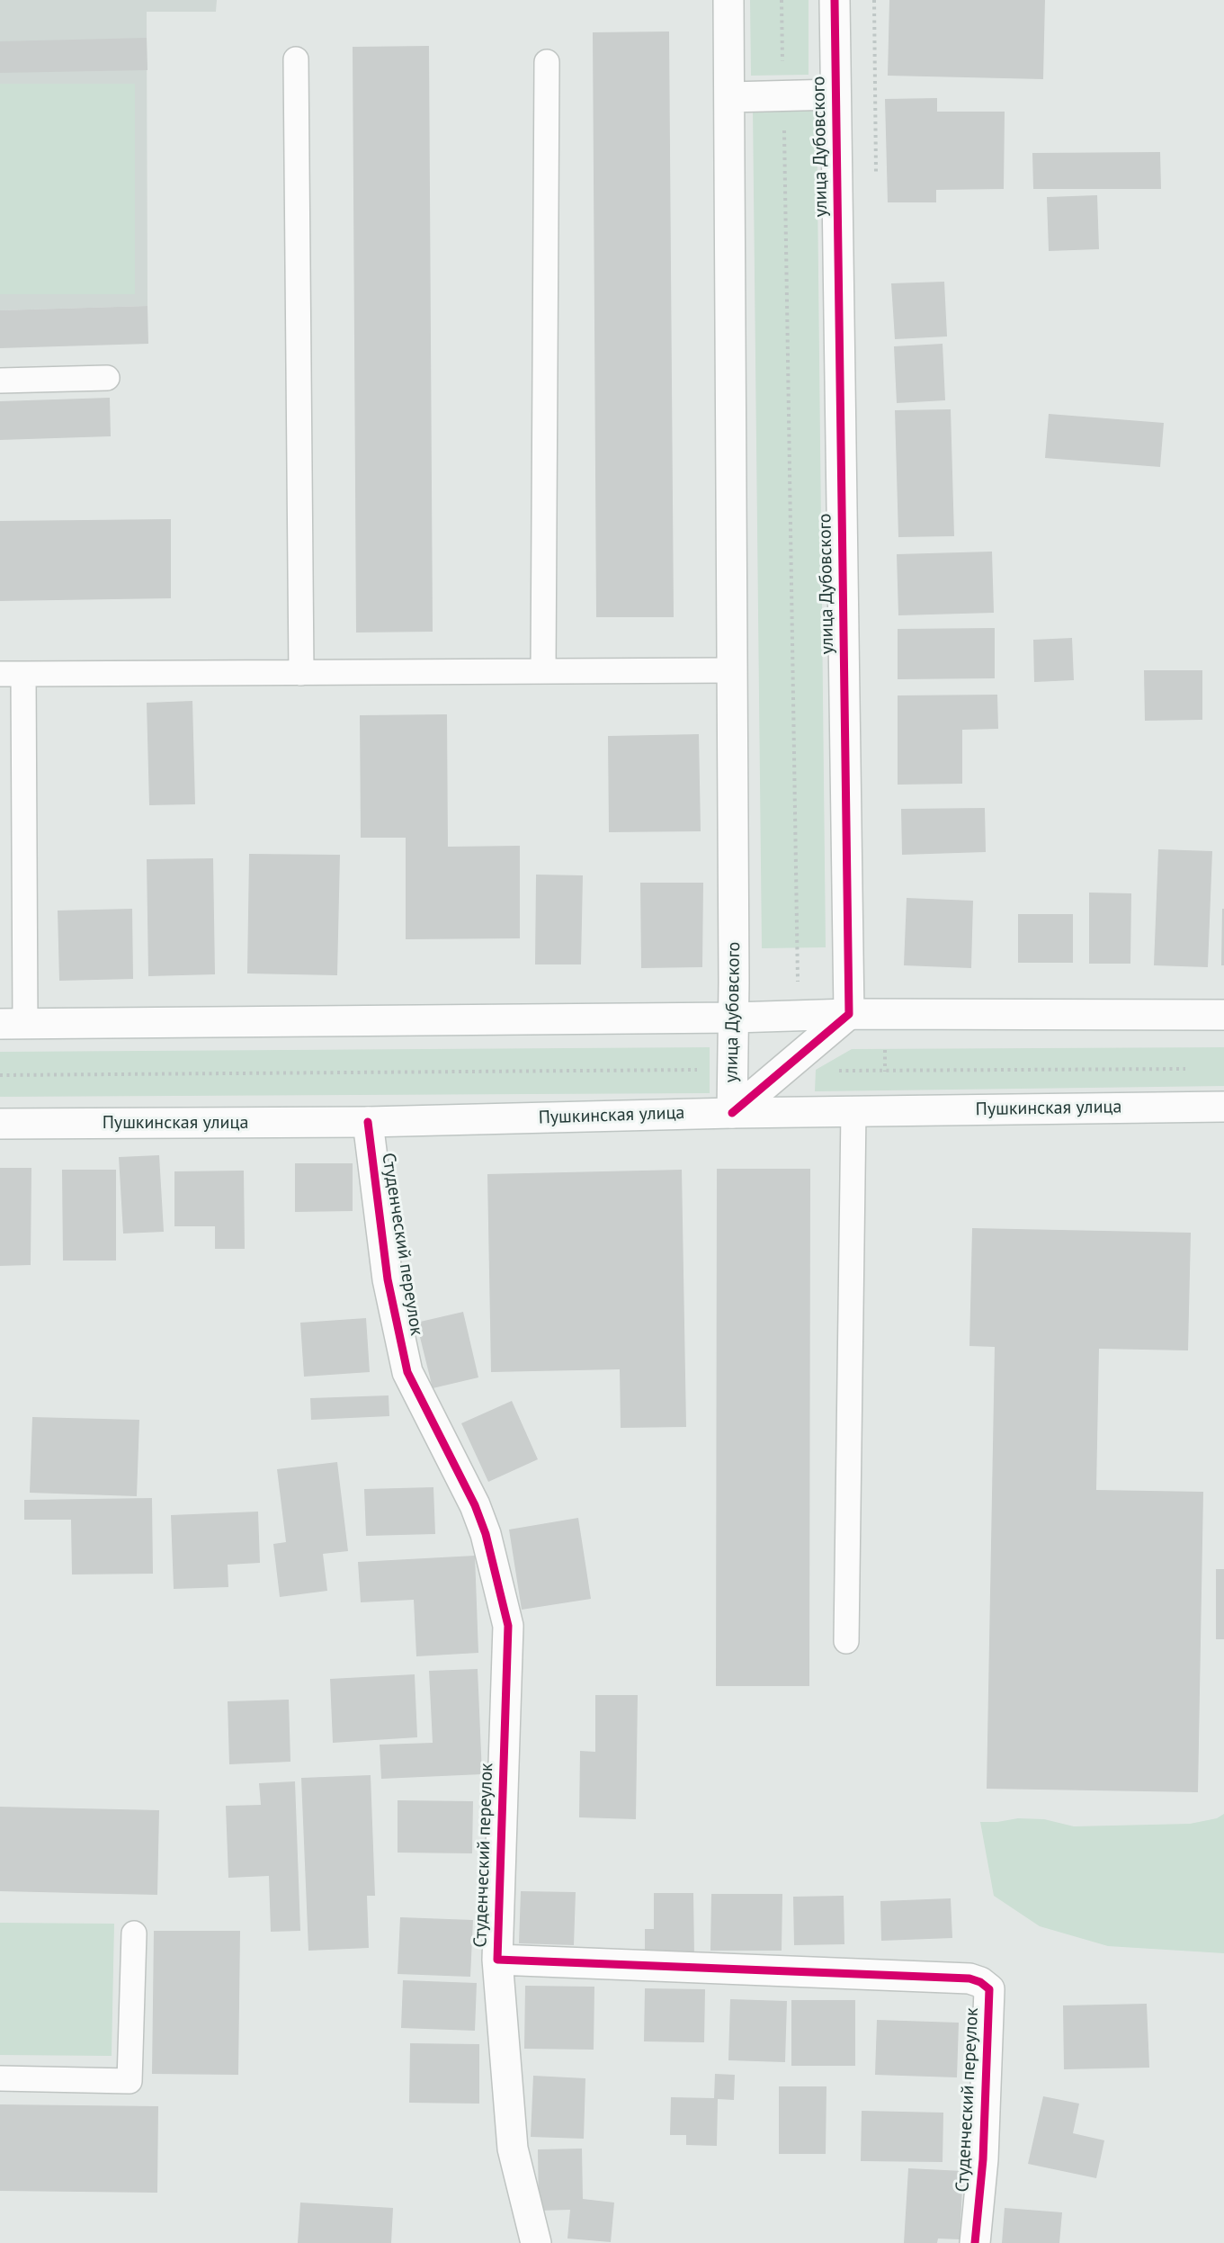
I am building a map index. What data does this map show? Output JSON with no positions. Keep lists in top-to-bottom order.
{
  "streets": {
    "street": ["улица Дубовского", "Пушкинская улица", "Студенческий переулок"]
  },
  "crossings": [
    ["улица Дубовского", "Пушкинская улица"],
    ["Пушкинская улица", "Студенческий переулок"]
  ]
}
